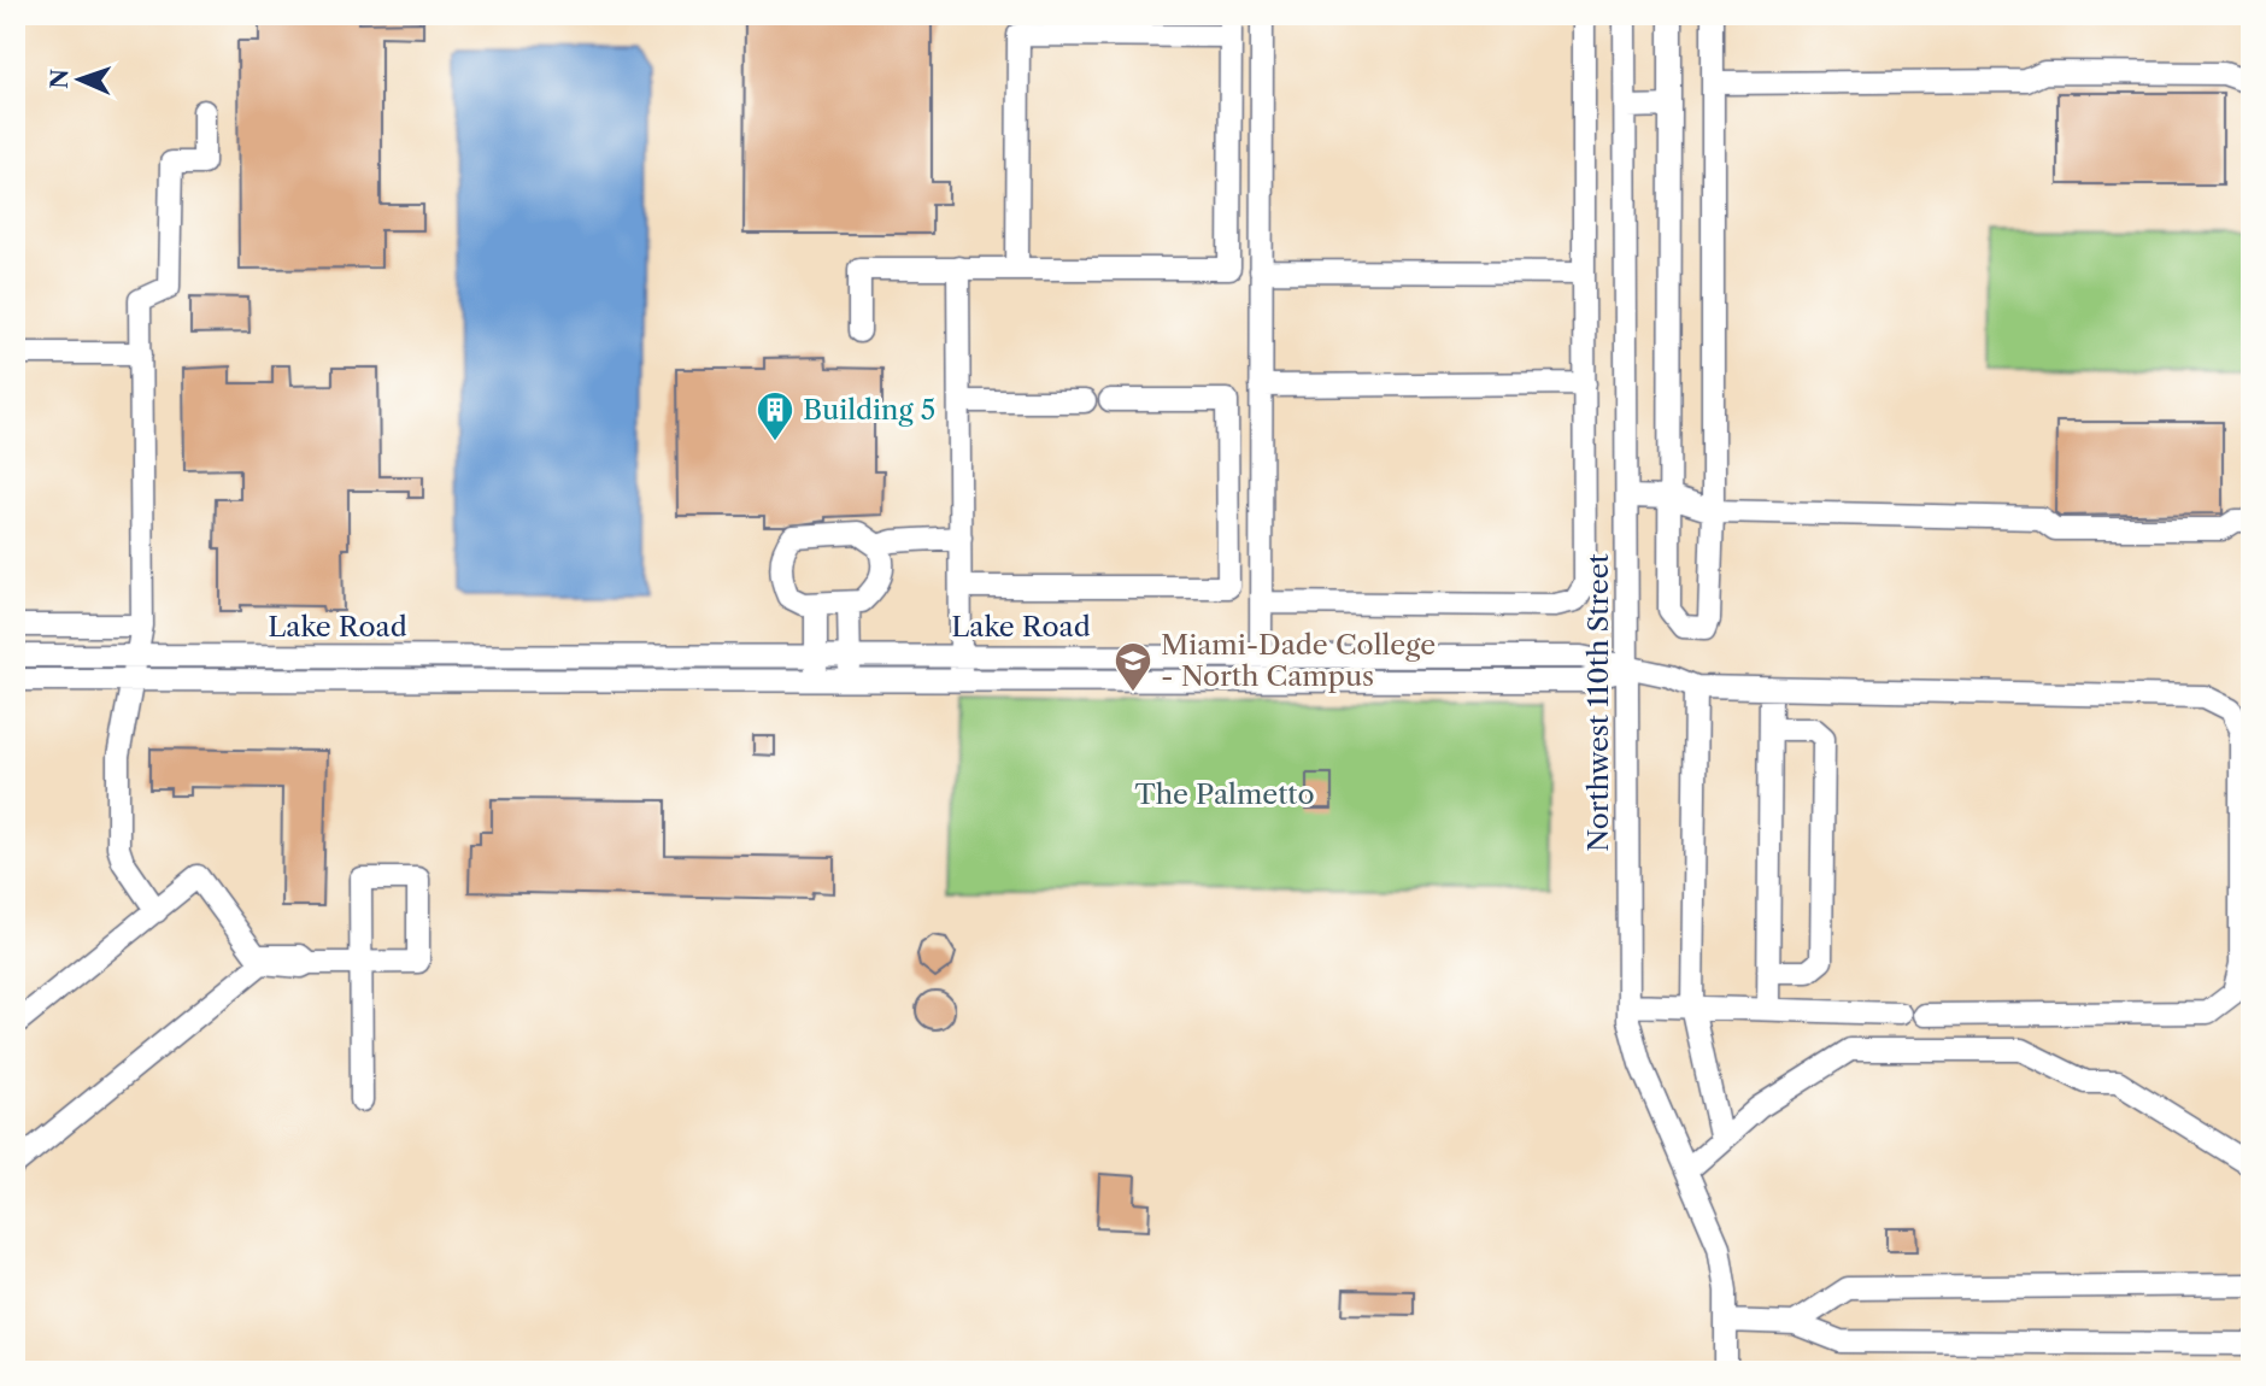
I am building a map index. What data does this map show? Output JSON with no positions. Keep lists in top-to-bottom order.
{
  "streets": {
    "street": ["Lake Road", "Northwest 110th Street"]
  },
  "crossings": [
    ["Lake Road", "Northwest 110th Street"]
  ],
  "parks": ["The Palmetto"],
  "places": {
    "building": ["Building 5"],
    "school or university": ["Miami-Dade College - North Campus"]
  },
  "north": "left"
}
